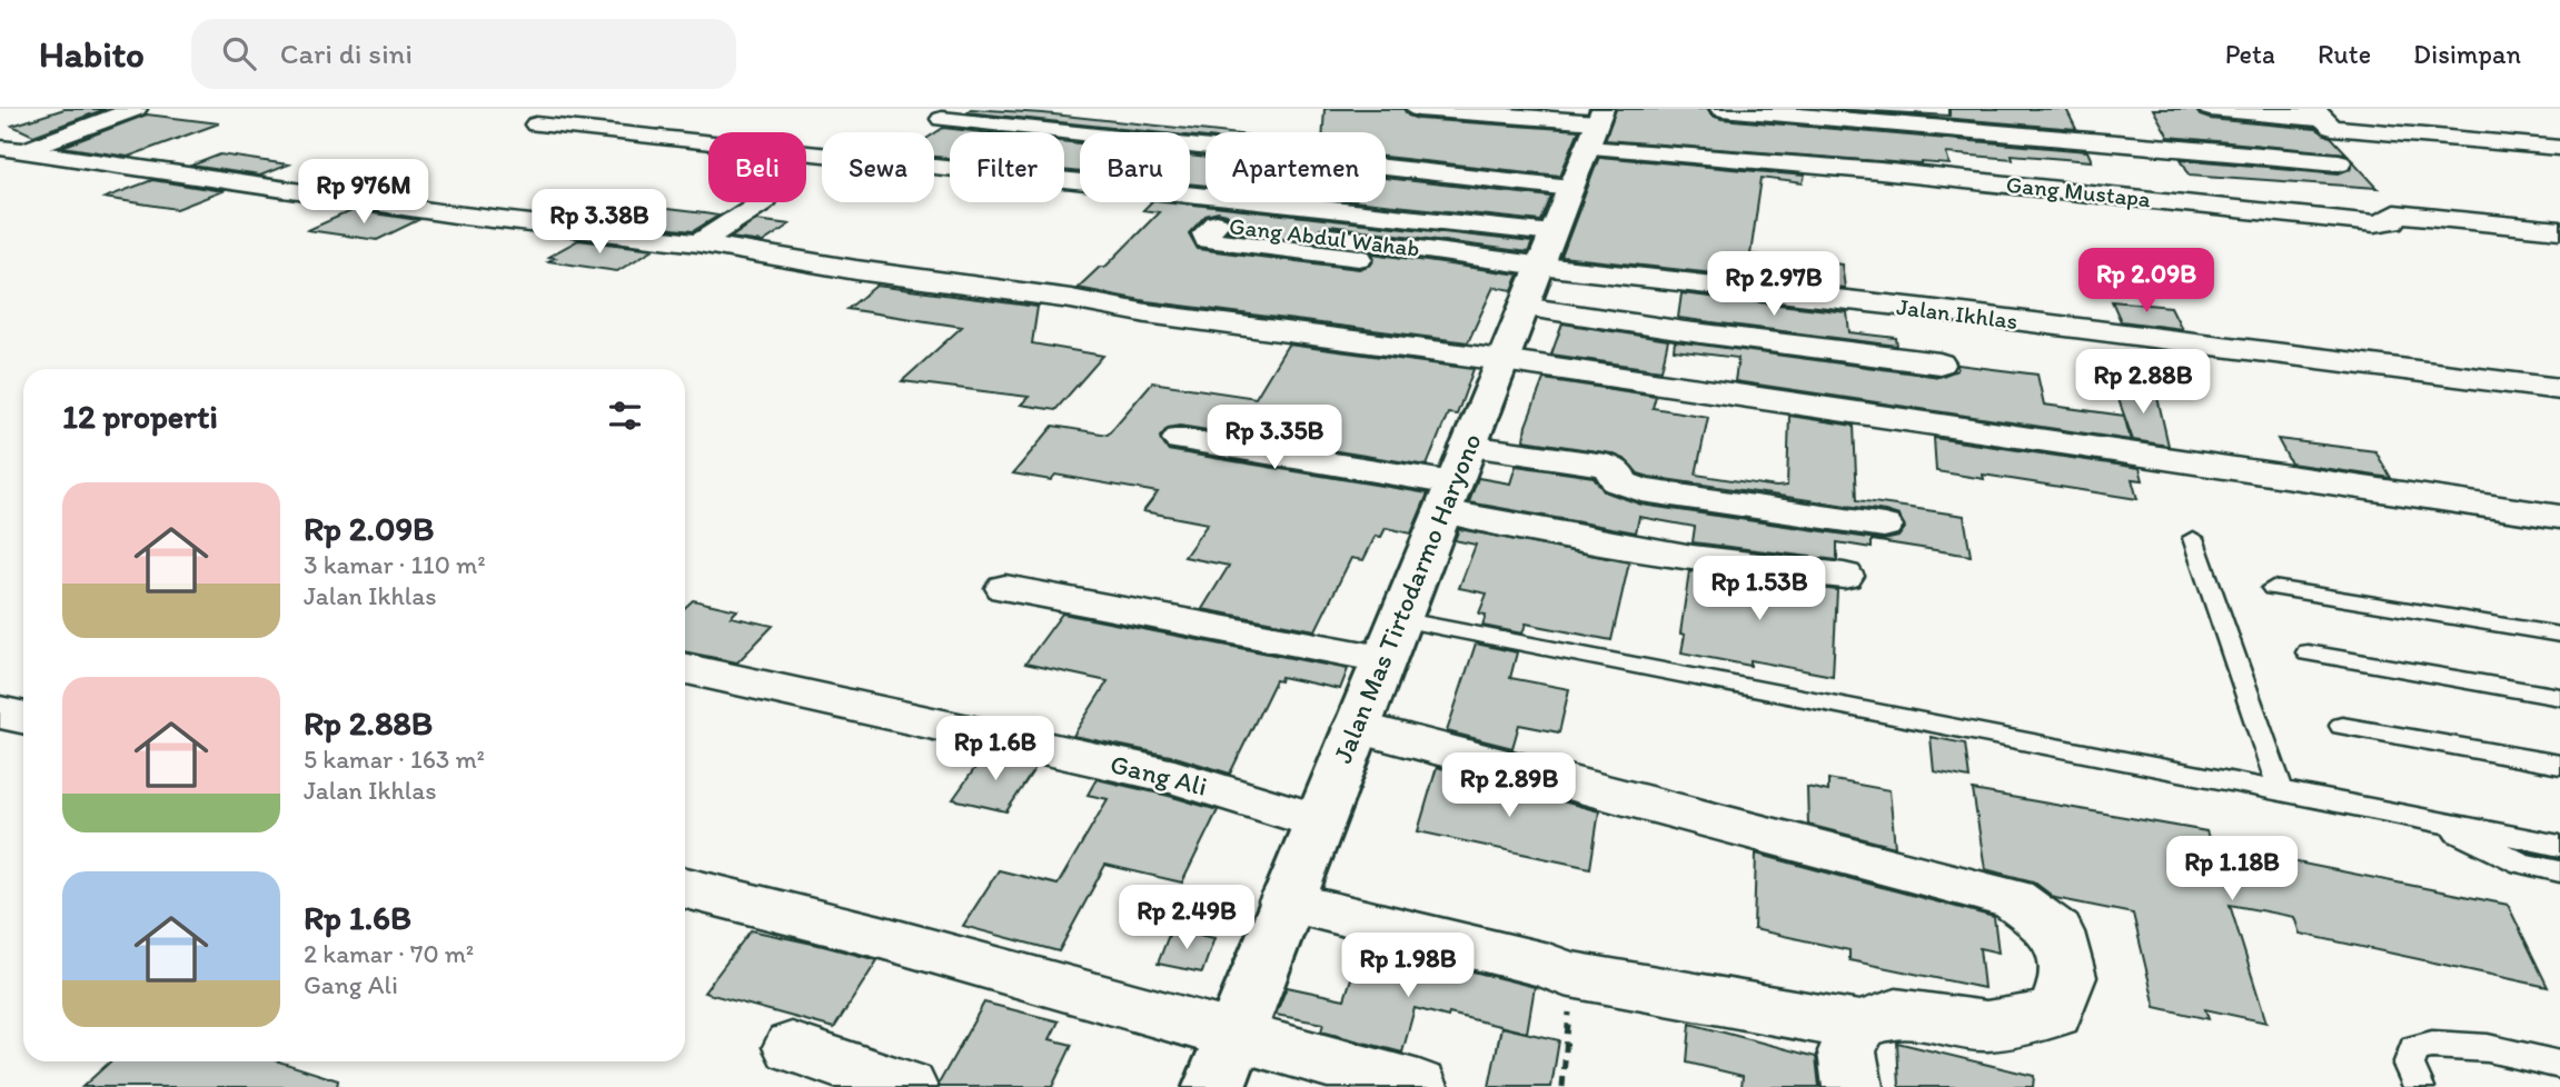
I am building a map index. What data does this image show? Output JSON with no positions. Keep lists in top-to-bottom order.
{
  "streets": {
    "street": [
      "Gang Mustapa",
      "Gang Abdul Wahab",
      "Jalan Ikhlas",
      "Jalan Mas Tirtodarmo Haryono",
      "Gang Ali"
    ]
  },
  "crossings": [
    ["Gang Mustapa", "Jalan Mas Tirtodarmo Haryono"],
    ["Gang Abdul Wahab", "Jalan Ikhlas"],
    ["Gang Abdul Wahab", "Jalan Mas Tirtodarmo Haryono"],
    ["Jalan Ikhlas", "Jalan Mas Tirtodarmo Haryono"],
    ["Jalan Mas Tirtodarmo Haryono", "Gang Ali"]
  ],
  "page": {
    "header": "Habito",
    "search": "Cari di sini",
    "nav": ["Peta", "Rute", "Disimpan"],
    "chip": [
      "Beli",
      "Sewa",
      "Filter",
      "Baru",
      "Apartemen"
    ],
    "price": [
      "Rp 976M",
      "Rp 3.38B",
      "Rp 2.09B",
      "Rp 2.97B",
      "Rp 2.88B",
      "Rp 3.35B",
      "Rp 1.53B",
      "Rp 1.6B",
      "Rp 2.89B",
      "Rp 1.18B",
      "Rp 2.49B",
      "Rp 1.98B"
    ],
    "heading": "12 properti",
    "list": [
      {
        "name": "Rp 2.09B",
        "note": "3 kamar · 110 m² · Jalan Ikhlas"
      },
      {
        "name": "Rp 2.88B",
        "note": "5 kamar · 163 m² · Jalan Ikhlas"
      },
      {
        "name": "Rp 1.6B",
        "note": "2 kamar · 70 m² · Gang Ali"
      }
    ]
  }
}
